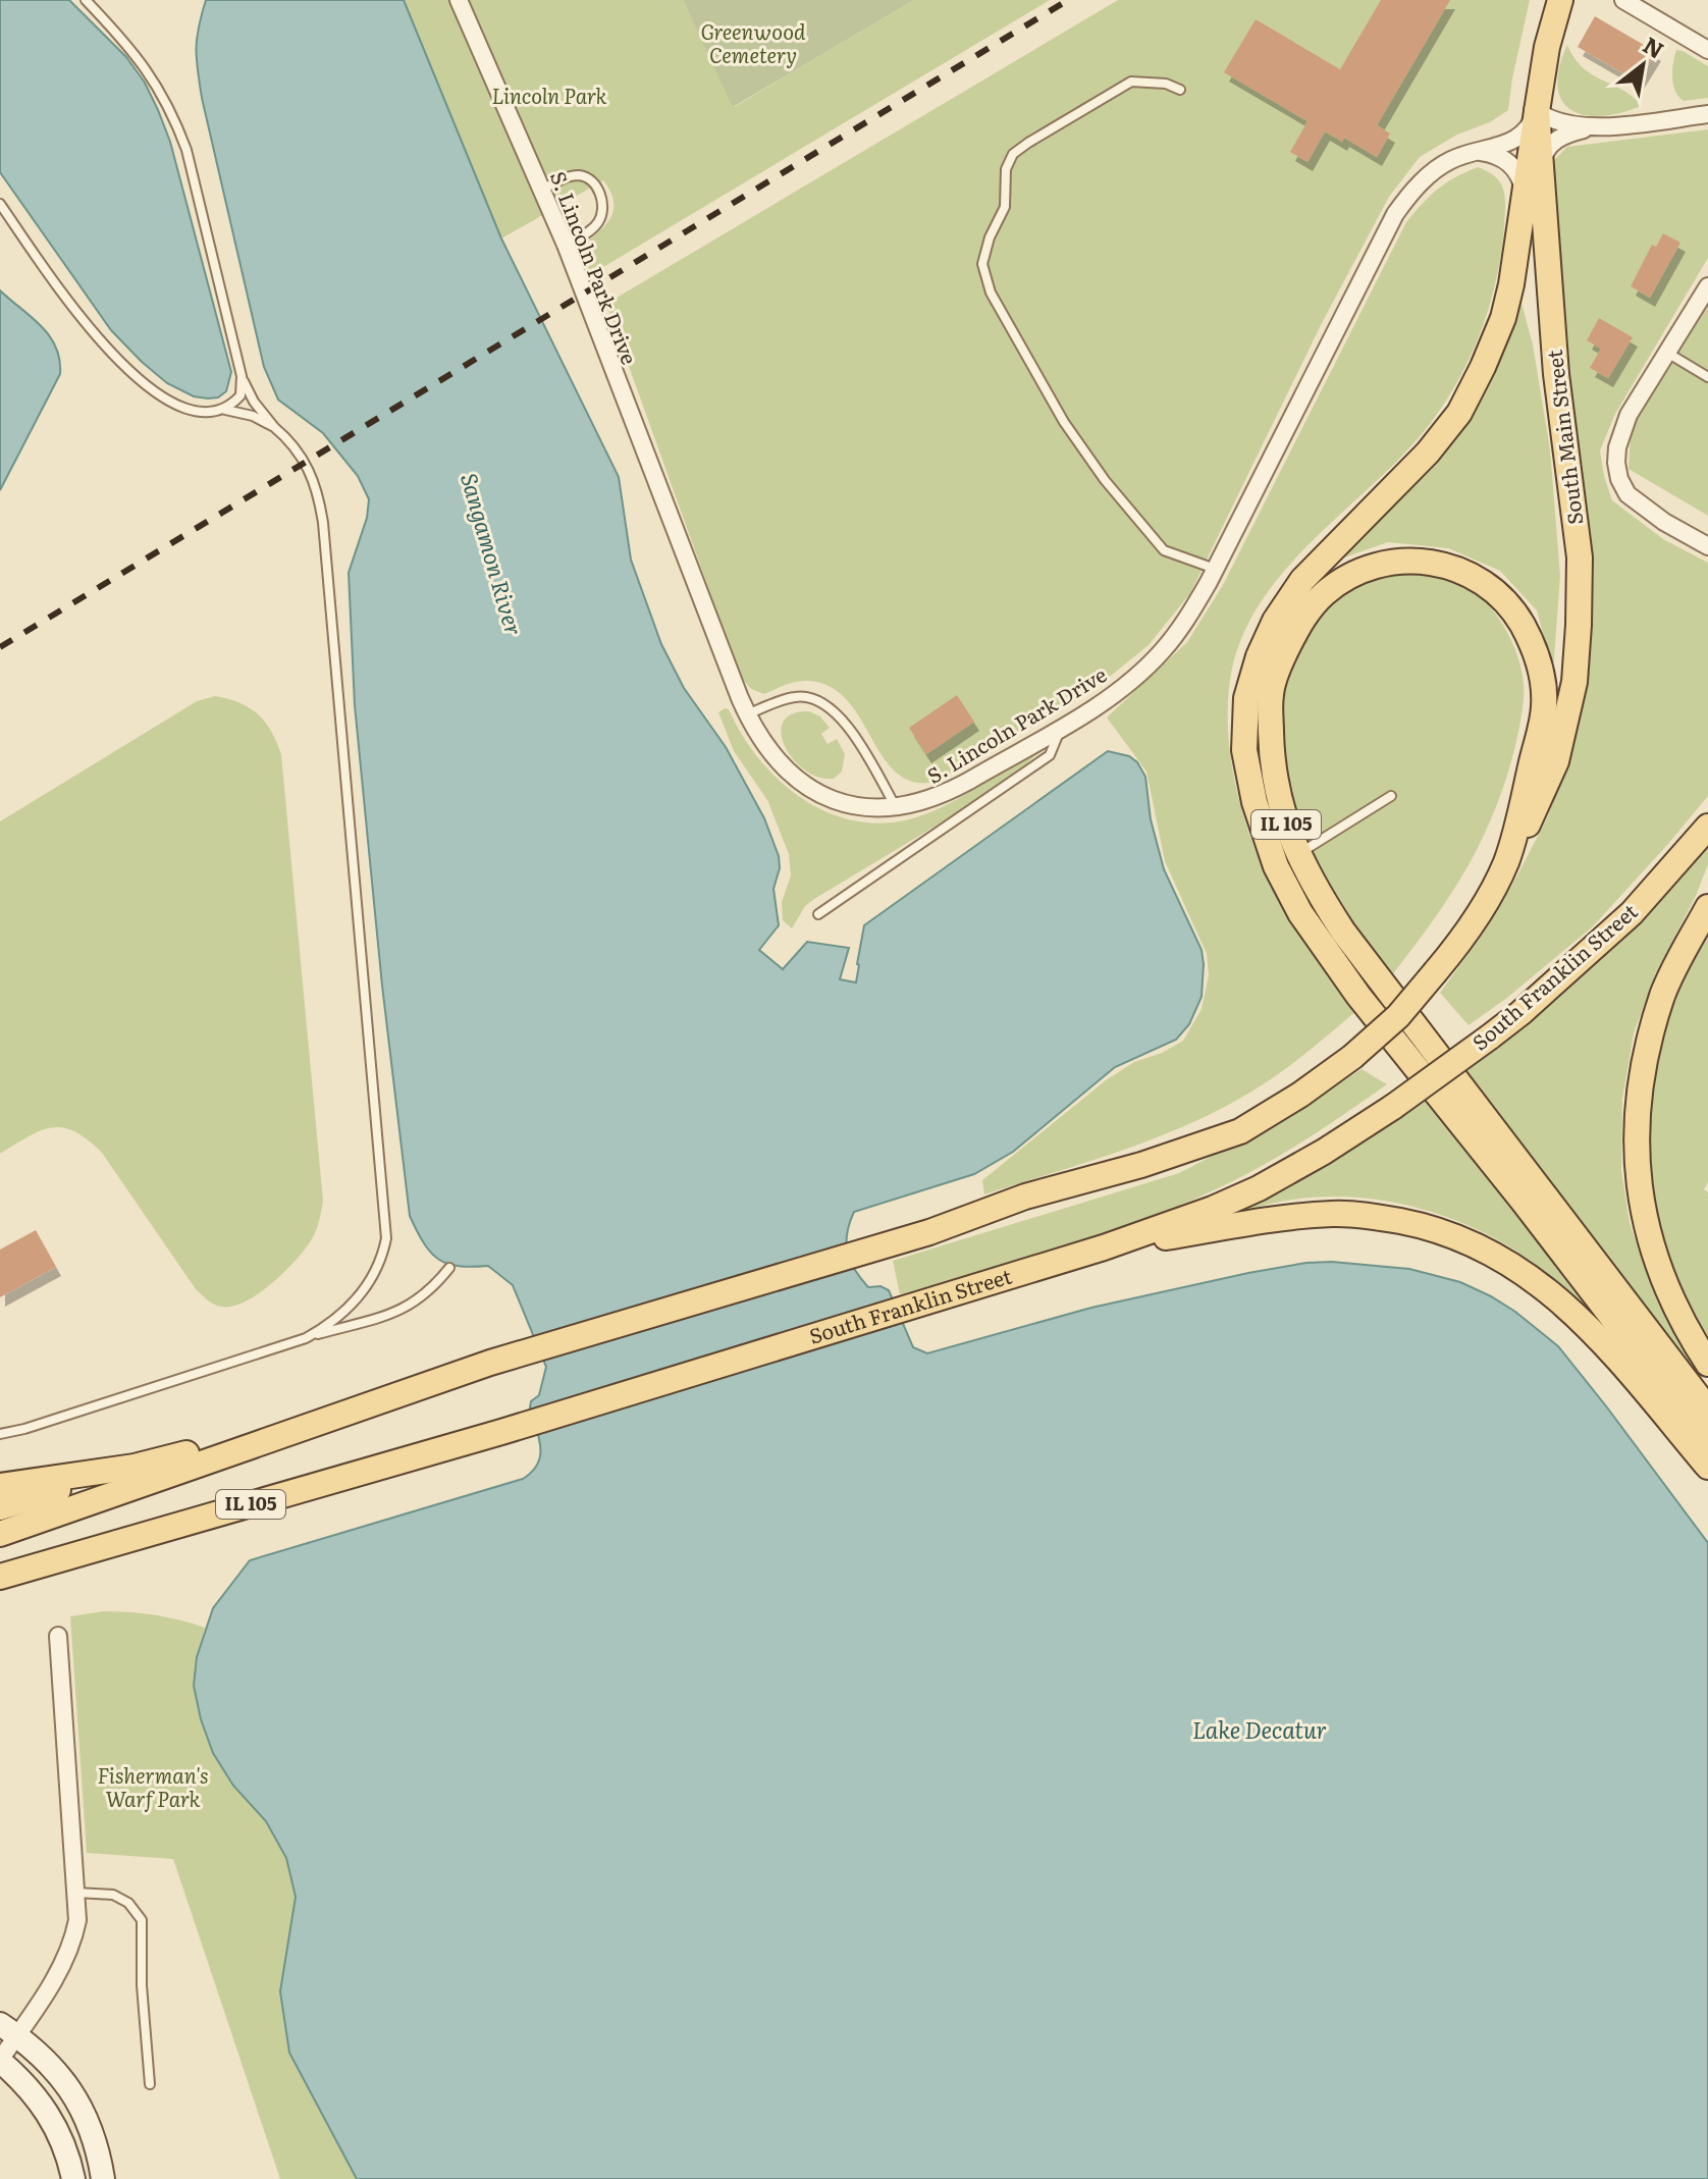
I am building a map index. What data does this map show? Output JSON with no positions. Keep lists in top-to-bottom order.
{
  "streets": {
    "main road": ["South Main Street", "IL 105", "South Franklin Street"],
    "street": ["S. Lincoln Park Drive"]
  },
  "crossings": [
    ["S. Lincoln Park Drive", "South Main Street"],
    ["South Main Street", "IL 105"],
    ["IL 105", "South Franklin Street"]
  ],
  "water": ["Sangamon River", "Lake Decatur"],
  "parks": ["Greenwood Cemetery", "Lincoln Park", "Fisherman's Warf Park"],
  "north": "top right"
}
